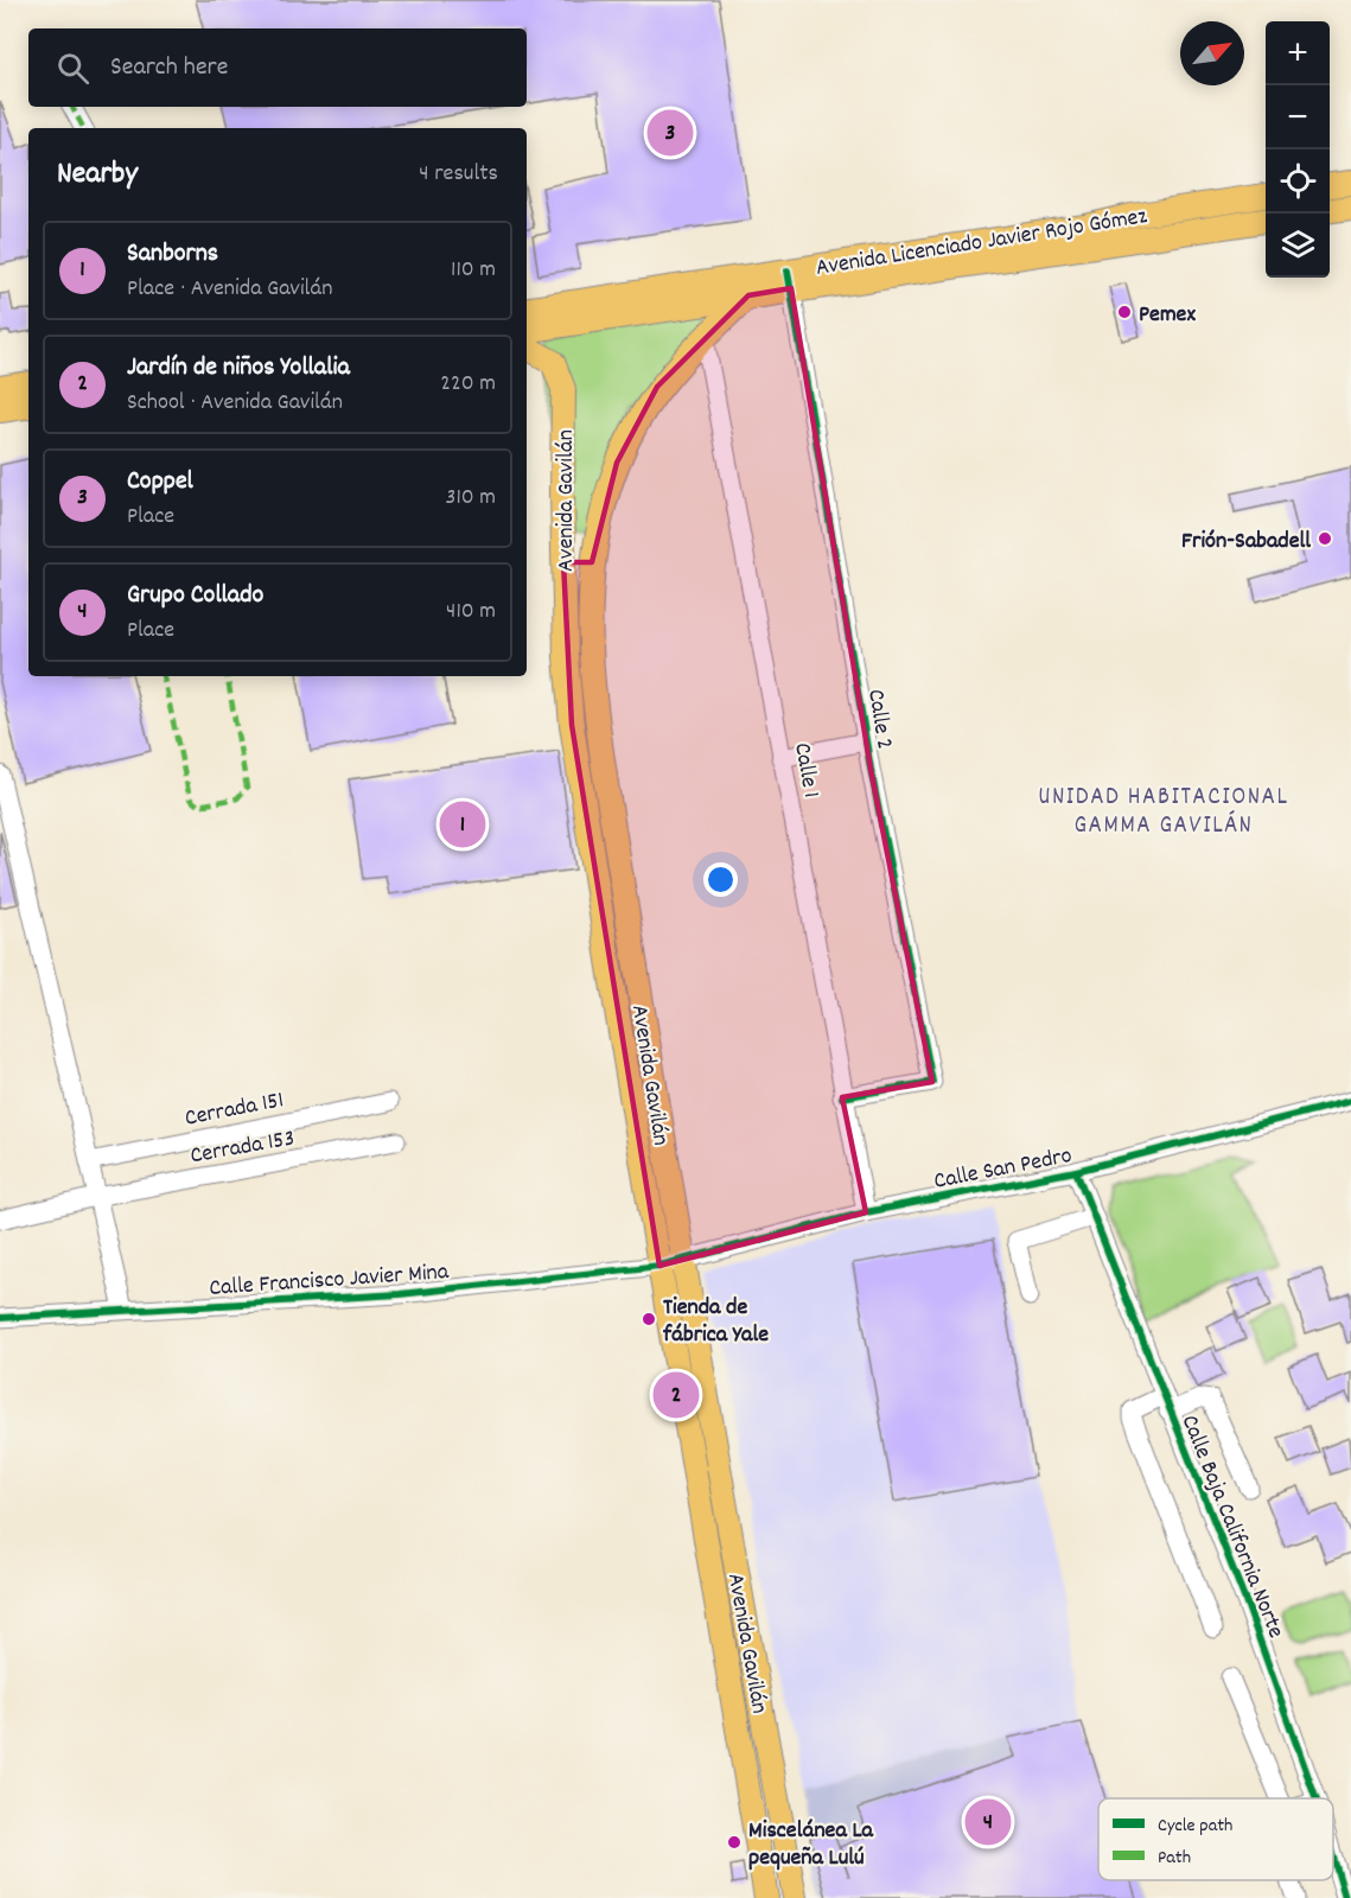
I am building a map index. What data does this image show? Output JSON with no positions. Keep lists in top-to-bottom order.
{
  "streets": {
    "main road": ["Avenida Licenciado Javier Rojo Gómez", "Avenida Gavilán"],
    "street": [
      "Calle 2",
      "Calle 1",
      "Cerrada 151",
      "Cerrada 153",
      "Calle San Pedro",
      "Calle Francisco Javier Mina",
      "Calle Baja California Norte"
    ]
  },
  "crossings": [
    ["Avenida Licenciado Javier Rojo Gómez", "Avenida Gavilán"],
    ["Avenida Licenciado Javier Rojo Gómez", "Calle 2"],
    ["Avenida Gavilán", "Calle 1"],
    ["Avenida Gavilán", "Calle San Pedro"],
    ["Avenida Gavilán", "Calle Francisco Javier Mina"],
    ["Calle 2", "Calle 1"],
    ["Calle 1", "Calle San Pedro"],
    ["Calle San Pedro", "Calle Francisco Javier Mina"],
    ["Calle San Pedro", "Calle Baja California Norte"]
  ],
  "districts": ["UNIDAD HABITACIONAL GAMMA GAVILÁN"],
  "places": [
    "Pemex",
    "Frión-Sabadell",
    "Tienda de fábrica Yale",
    "Miscelánea La pequeña Lulú"
  ],
  "legend": ["Cycle path", "Path"],
  "north": "top right",
  "page": {
    "map_buttons": ["+", "−"],
    "search": "Search here",
    "pins": [
      "3",
      "1",
      "2",
      "4"
    ],
    "heading": ["Nearby", "4 results"],
    "list": [
      {
        "mark": "1",
        "name": "Sanborns",
        "note": "Place · Avenida Gavilán",
        "value": "110 m"
      },
      {
        "mark": "2",
        "name": "Jardín de niños Yollalia",
        "note": "School · Avenida Gavilán",
        "value": "220 m"
      },
      {
        "mark": "3",
        "name": "Coppel",
        "note": "Place",
        "value": "310 m"
      },
      {
        "mark": "4",
        "name": "Grupo Collado",
        "note": "Place",
        "value": "410 m"
      }
    ]
  }
}
